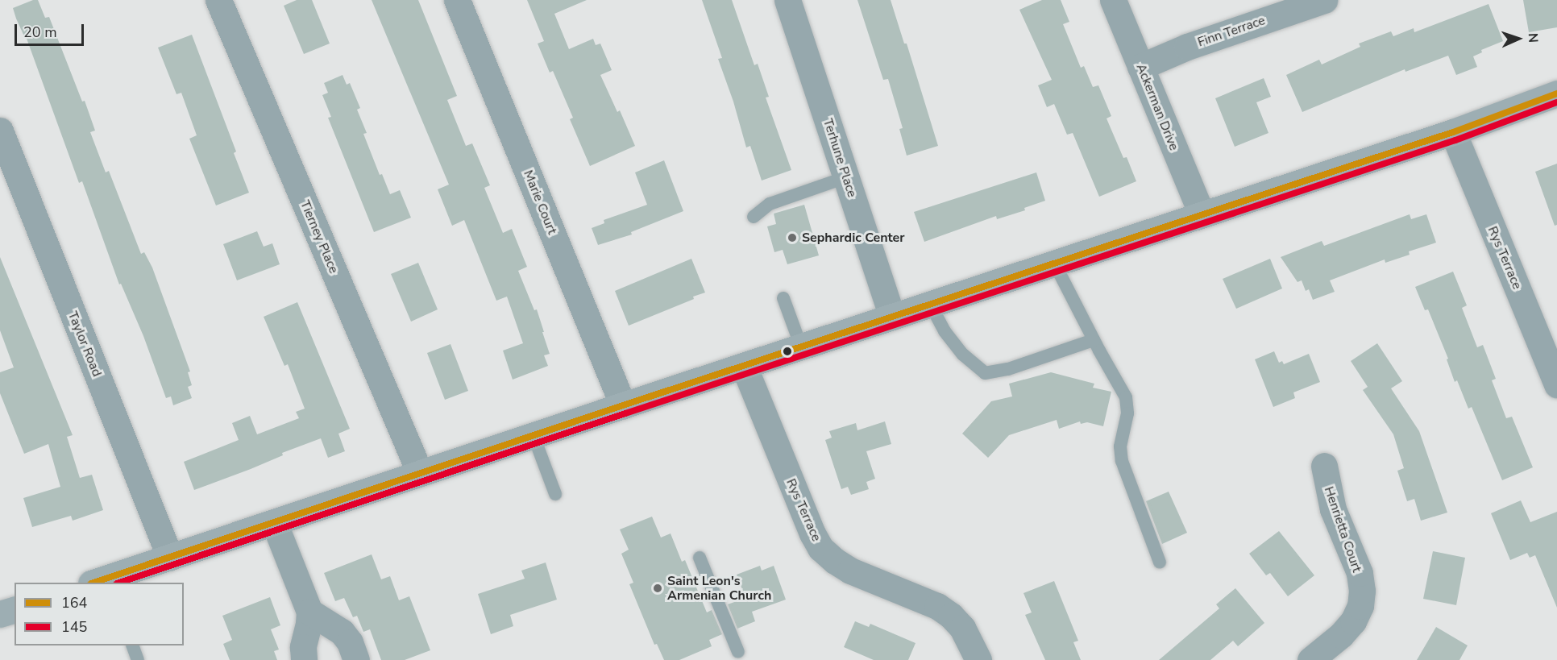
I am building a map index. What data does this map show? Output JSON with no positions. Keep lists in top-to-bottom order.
{
  "streets": {
    "street": [
      "Finn Terrace",
      "Ackerman Drive",
      "Terhune Place",
      "Marie Court",
      "Tierney Place",
      "Rys Terrace",
      "Taylor Road",
      "Henrietta Court"
    ]
  },
  "crossings": [
    ["Finn Terrace", "Ackerman Drive"]
  ],
  "places": ["Sephardic Center", "Saint Leon's Armenian Church"],
  "lines": ["transit line 164", "transit line 145"],
  "legend": ["164", "145"],
  "scale_bar": "20 m",
  "north": "right"
}
